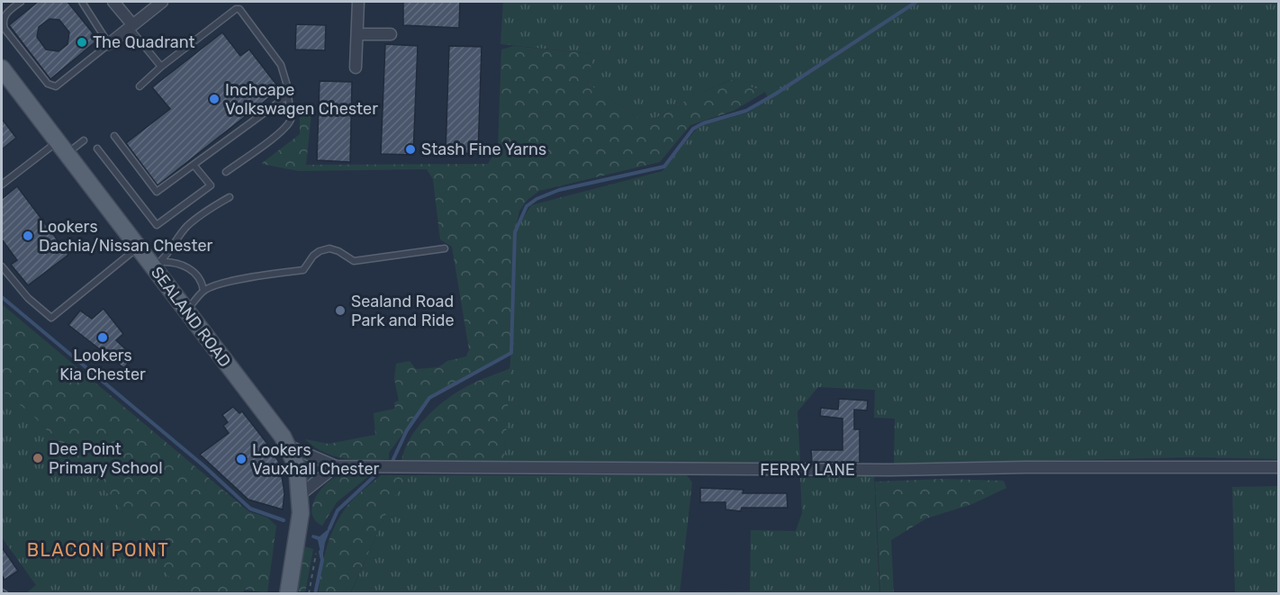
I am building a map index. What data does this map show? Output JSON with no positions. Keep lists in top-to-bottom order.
{
  "streets": {
    "main road": ["SEALAND ROAD"],
    "street": ["FERRY LANE"]
  },
  "crossings": [
    ["SEALAND ROAD", "FERRY LANE"]
  ],
  "districts": ["BLACON POINT"],
  "places": [
    "The Quadrant",
    "Inchcape Volkswagen Chester",
    "Stash Fine Yarns",
    "Lookers Dachia/Nissan Chester",
    "Sealand Road Park and Ride",
    "Lookers Kia Chester",
    "Dee Point Primary School",
    "Lookers Vauxhall Chester"
  ]
}
